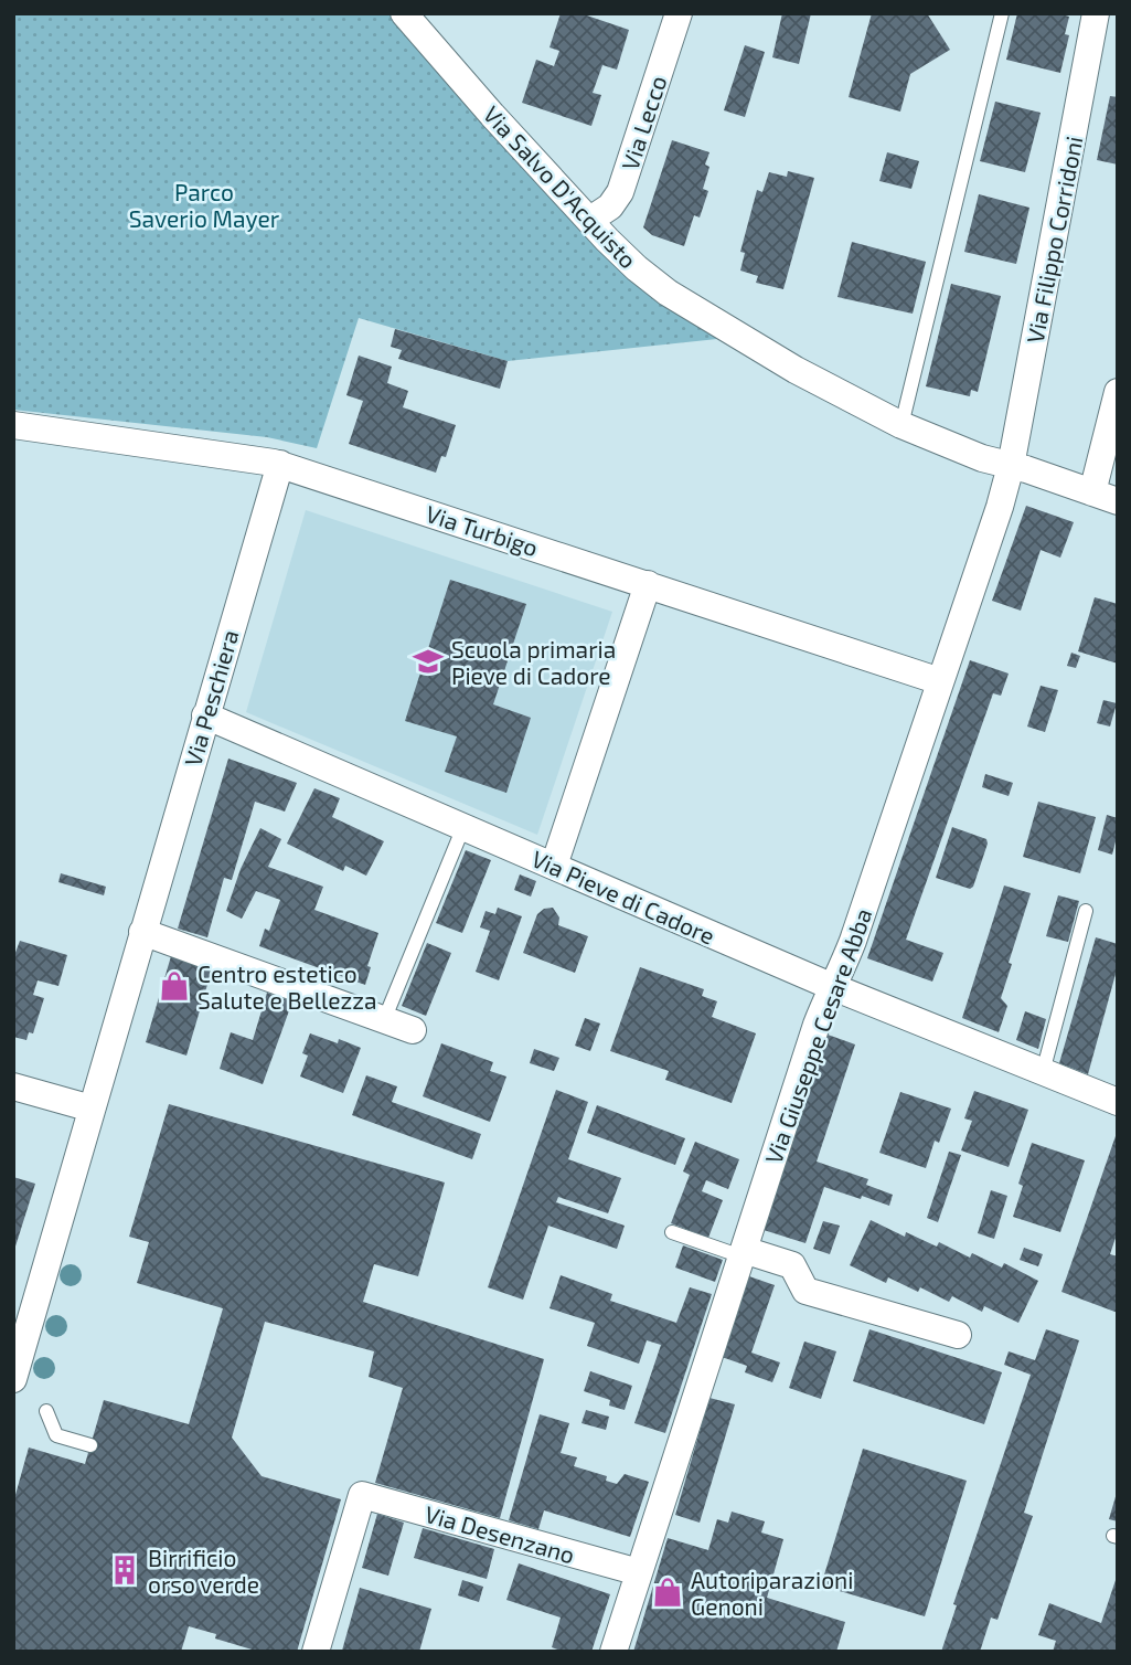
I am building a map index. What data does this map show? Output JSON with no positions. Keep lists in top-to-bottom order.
{
  "streets": {
    "street": [
      "Via Lecco",
      "Via Salvo D'Acquisto",
      "Via Filippo Corridoni",
      "Via Turbigo",
      "Via Peschiera",
      "Via Pieve di Cadore",
      "Via Giuseppe Cesare Abba",
      "Via Desenzano"
    ]
  },
  "crossings": [
    ["Via Lecco", "Via Salvo D'Acquisto"],
    ["Via Salvo D'Acquisto", "Via Filippo Corridoni"],
    ["Via Salvo D'Acquisto", "Via Giuseppe Cesare Abba"],
    ["Via Filippo Corridoni", "Via Giuseppe Cesare Abba"],
    ["Via Turbigo", "Via Peschiera"],
    ["Via Turbigo", "Via Giuseppe Cesare Abba"],
    ["Via Peschiera", "Via Pieve di Cadore"],
    ["Via Pieve di Cadore", "Via Giuseppe Cesare Abba"],
    ["Via Giuseppe Cesare Abba", "Via Desenzano"]
  ],
  "parks": ["Parco Saverio Mayer"],
  "places": {
    "school or university": ["Scuola primaria Pieve di Cadore"],
    "shop": ["Centro estetico Salute e Bellezza", "Autoriparazioni Genoni"],
    "building": ["Birrificio orso verde"]
  }
}
